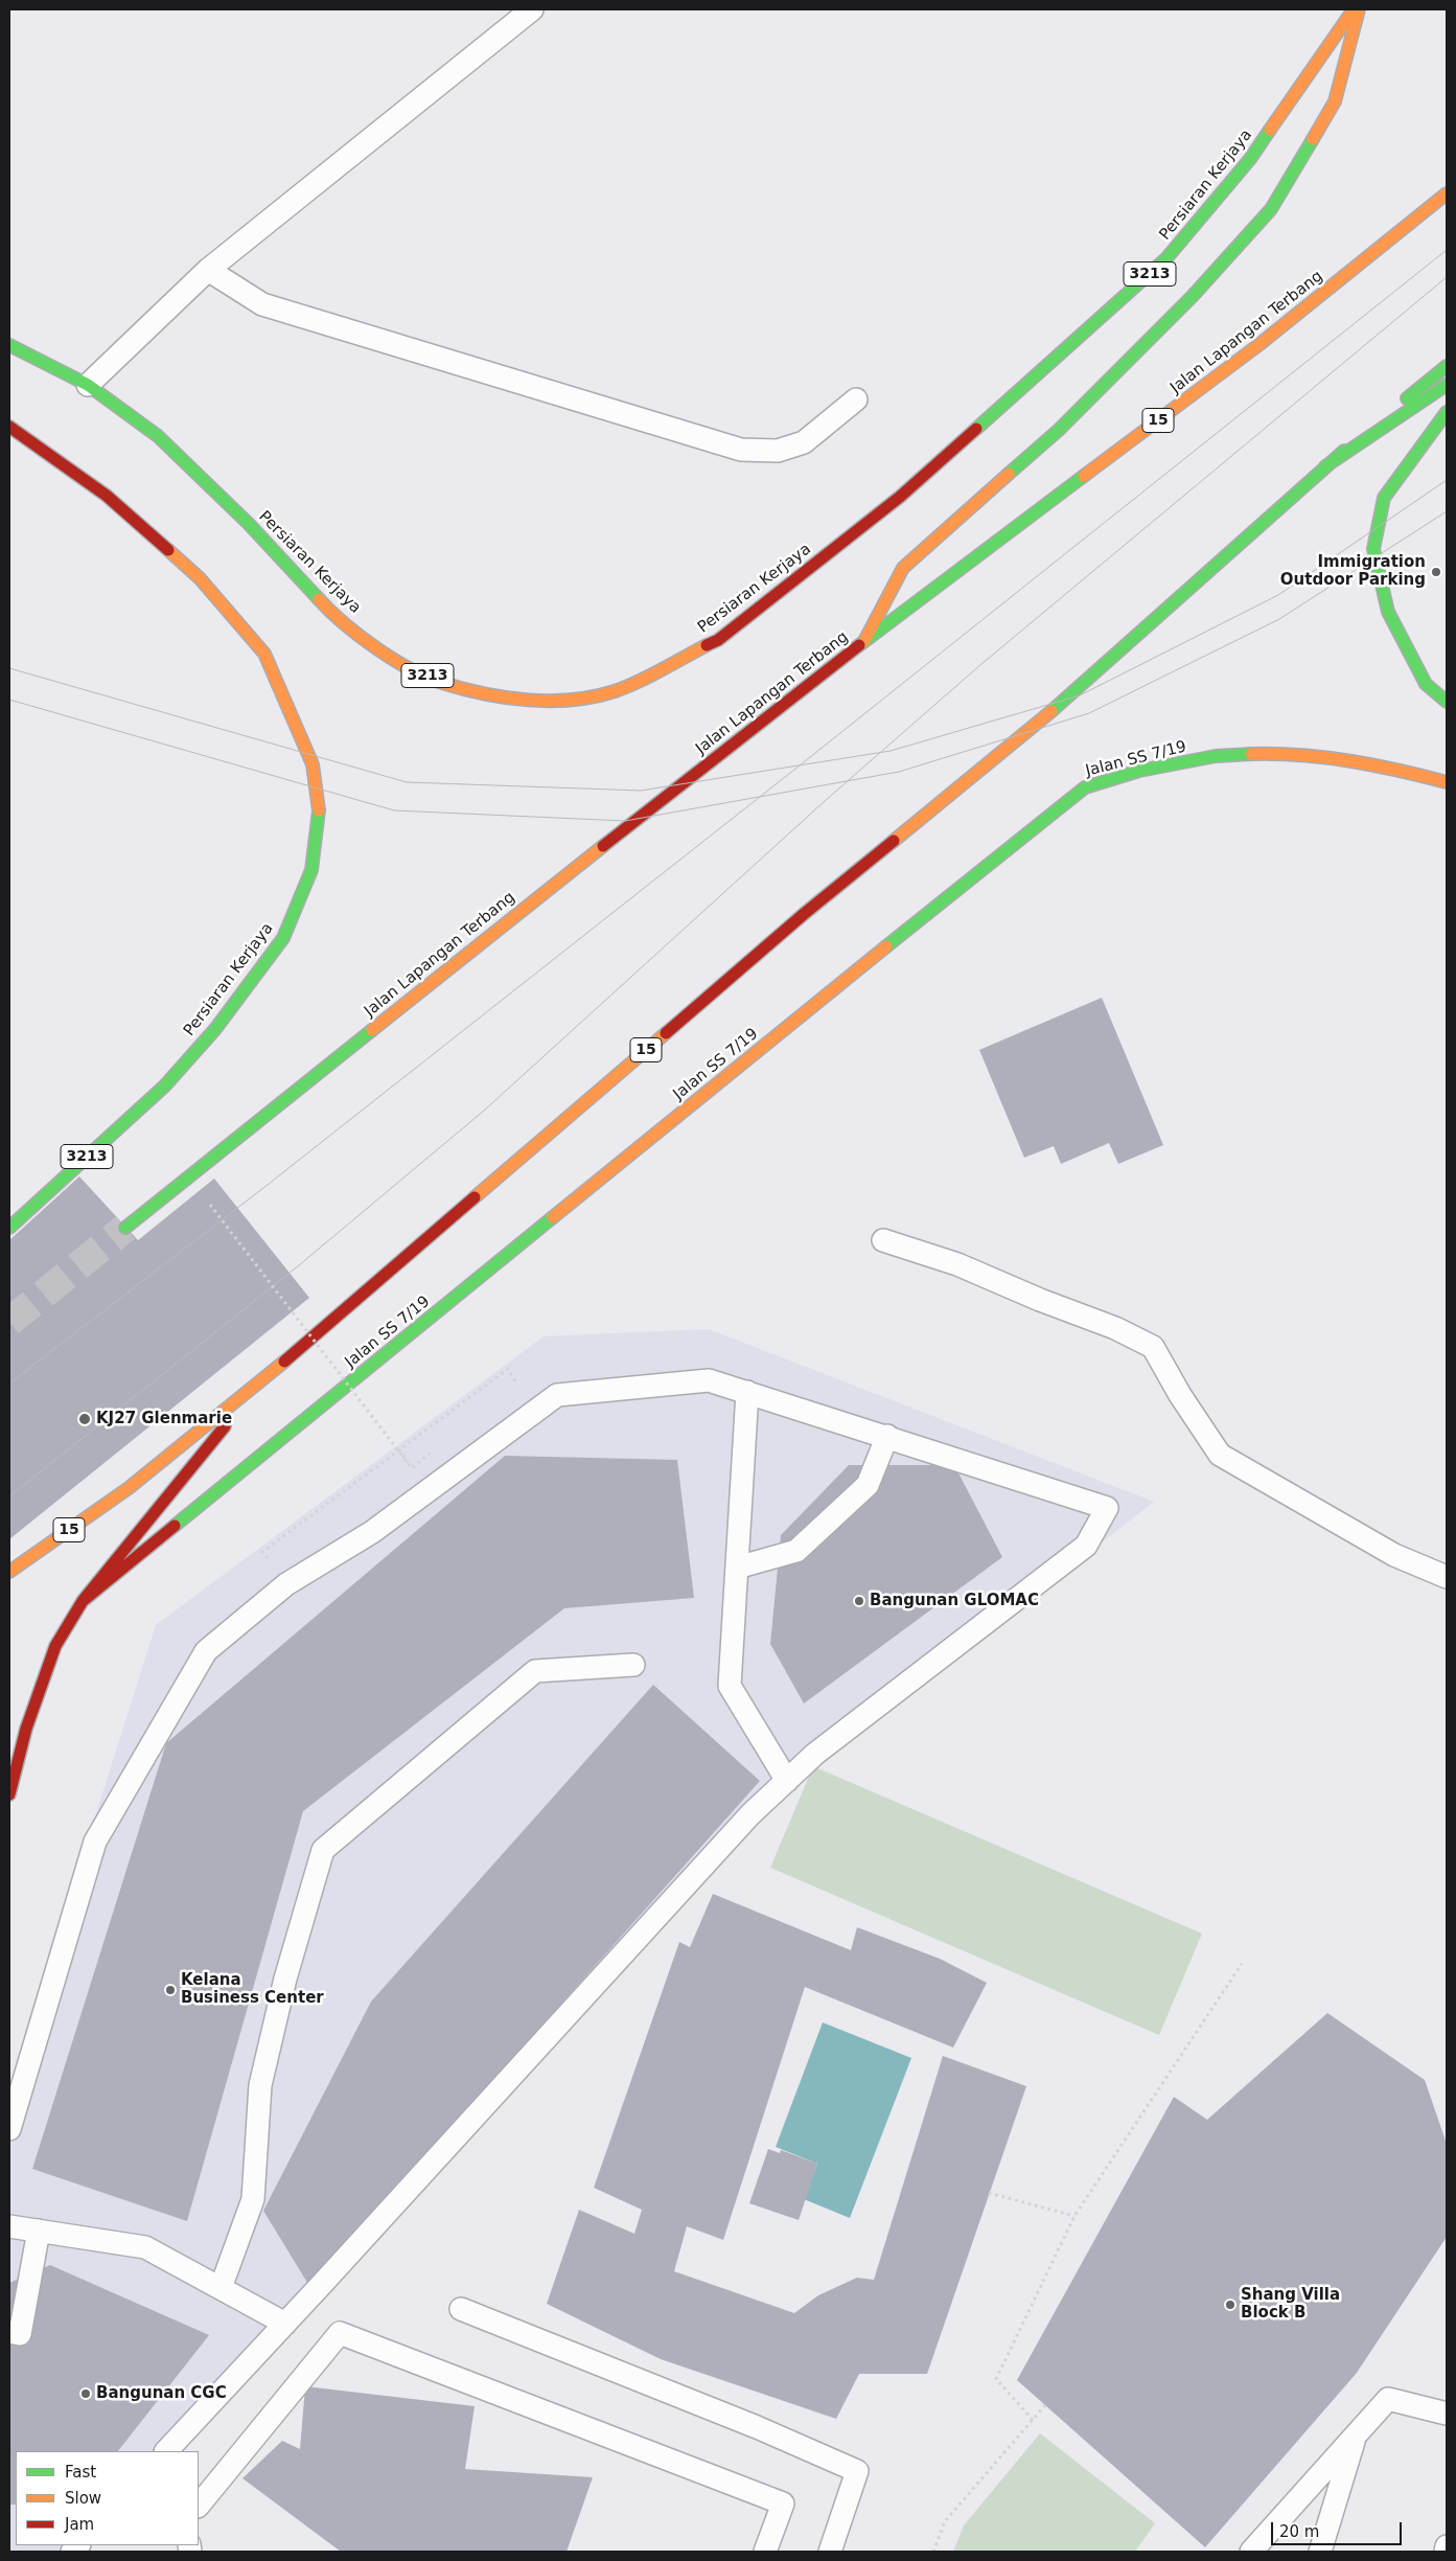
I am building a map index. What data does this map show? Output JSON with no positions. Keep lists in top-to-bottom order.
{
  "streets": {
    "main road": [
      "Persiaran Kerjaya",
      "3213",
      "Jalan Lapangan Terbang",
      "15",
      "Jalan SS 7/19"
    ]
  },
  "places": [
    "Immigration Outdoor Parking",
    "KJ27 Glenmarie",
    "Bangunan GLOMAC",
    "Kelana Business Center",
    "Shang Villa Block B",
    "Bangunan CGC"
  ],
  "legend": ["Fast", "Slow", "Jam"],
  "scale_bar": "20 m"
}
